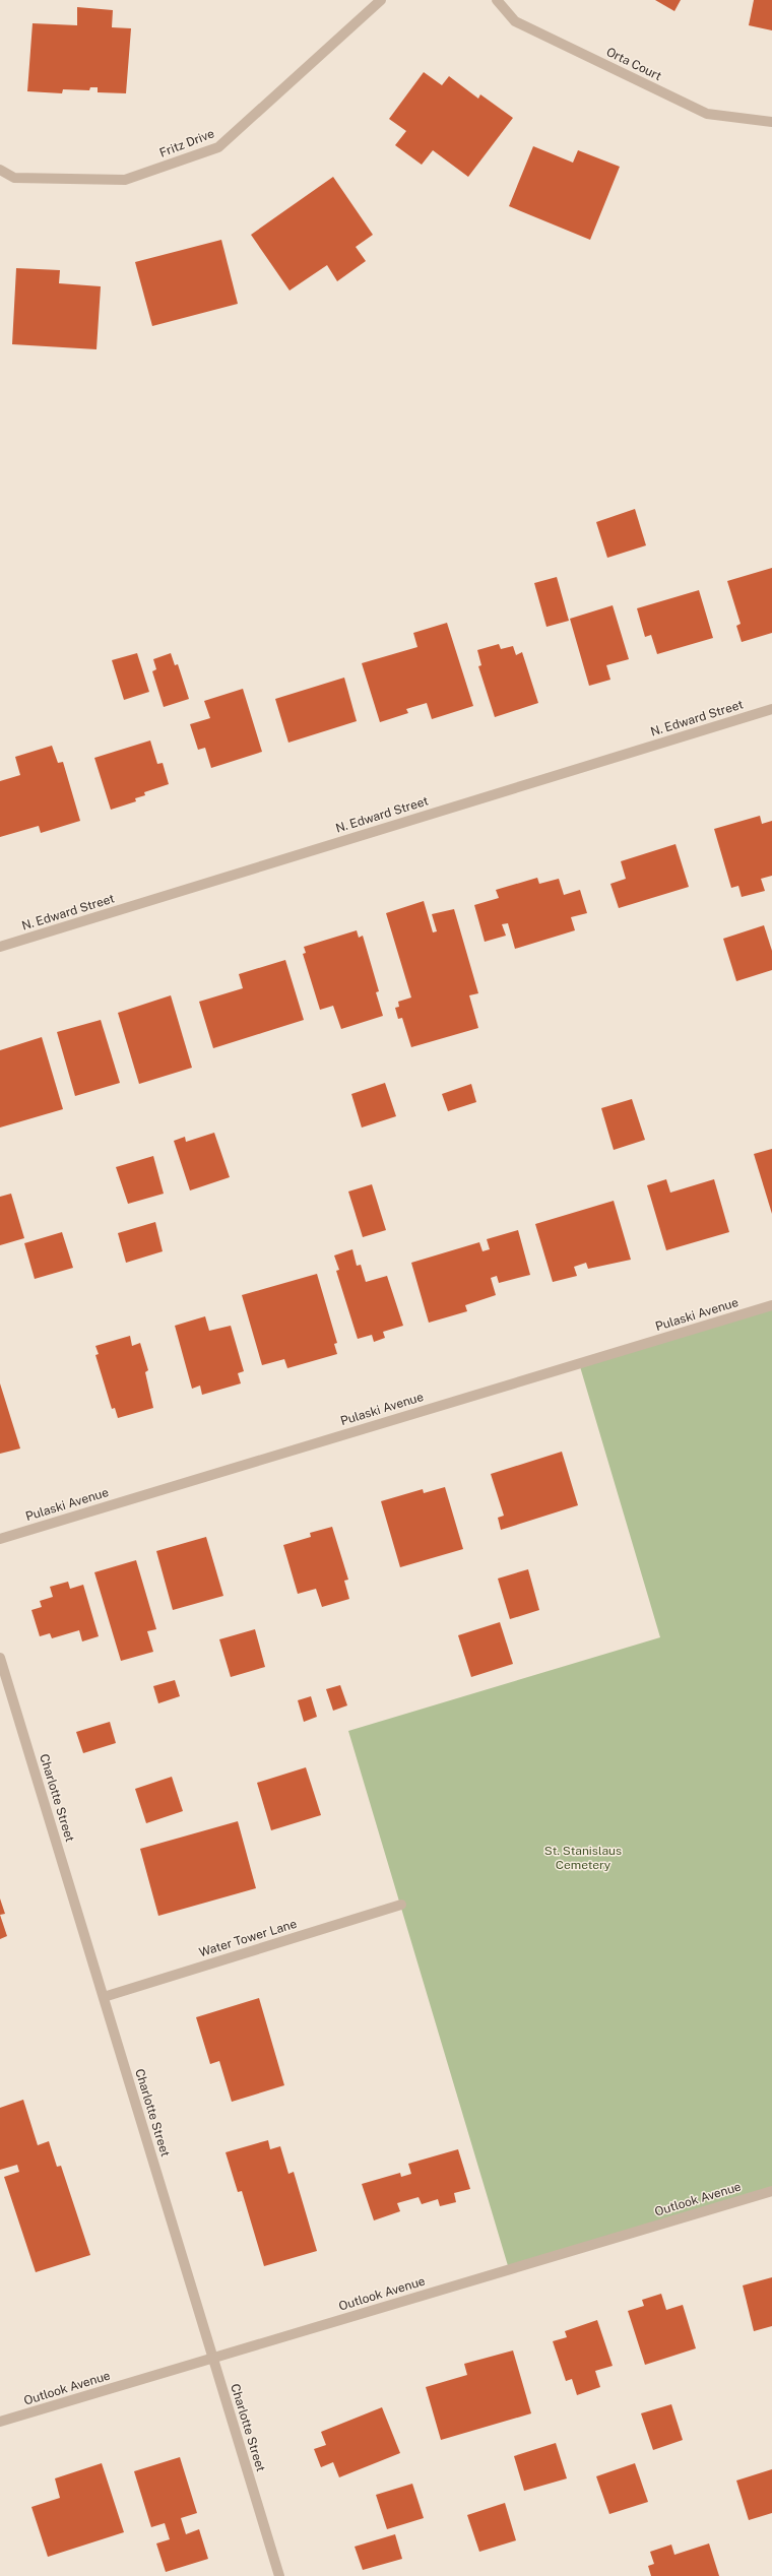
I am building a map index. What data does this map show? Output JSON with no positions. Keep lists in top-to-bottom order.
{
  "streets": {
    "street": [
      "Orta Court",
      "Fritz Drive",
      "N. Edward Street",
      "Pulaski Avenue",
      "Charlotte Street",
      "Water Tower Lane",
      "Outlook Avenue"
    ]
  },
  "crossings": [
    ["Charlotte Street", "Water Tower Lane"],
    ["Charlotte Street", "Outlook Avenue"]
  ],
  "parks": ["St. Stanislaus Cemetery"]
}
